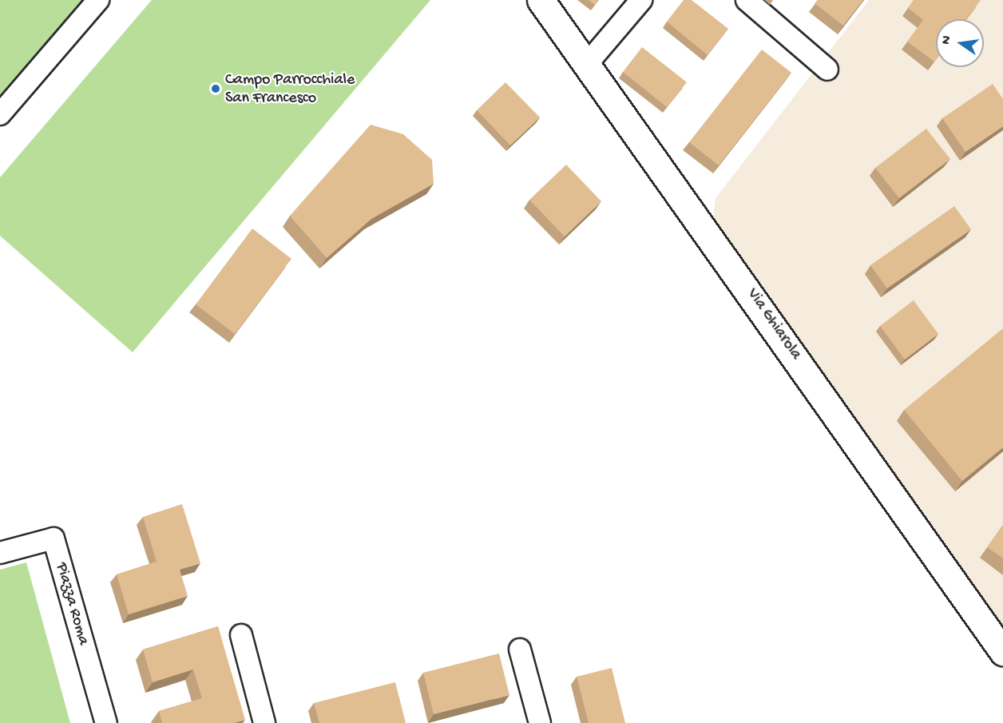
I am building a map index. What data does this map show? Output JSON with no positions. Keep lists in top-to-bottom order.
{
  "streets": {
    "street": ["Via Ghiarola", "Piazza Roma"]
  },
  "places": ["Campo Parrocchiale San Francesco"],
  "north": "left"
}
